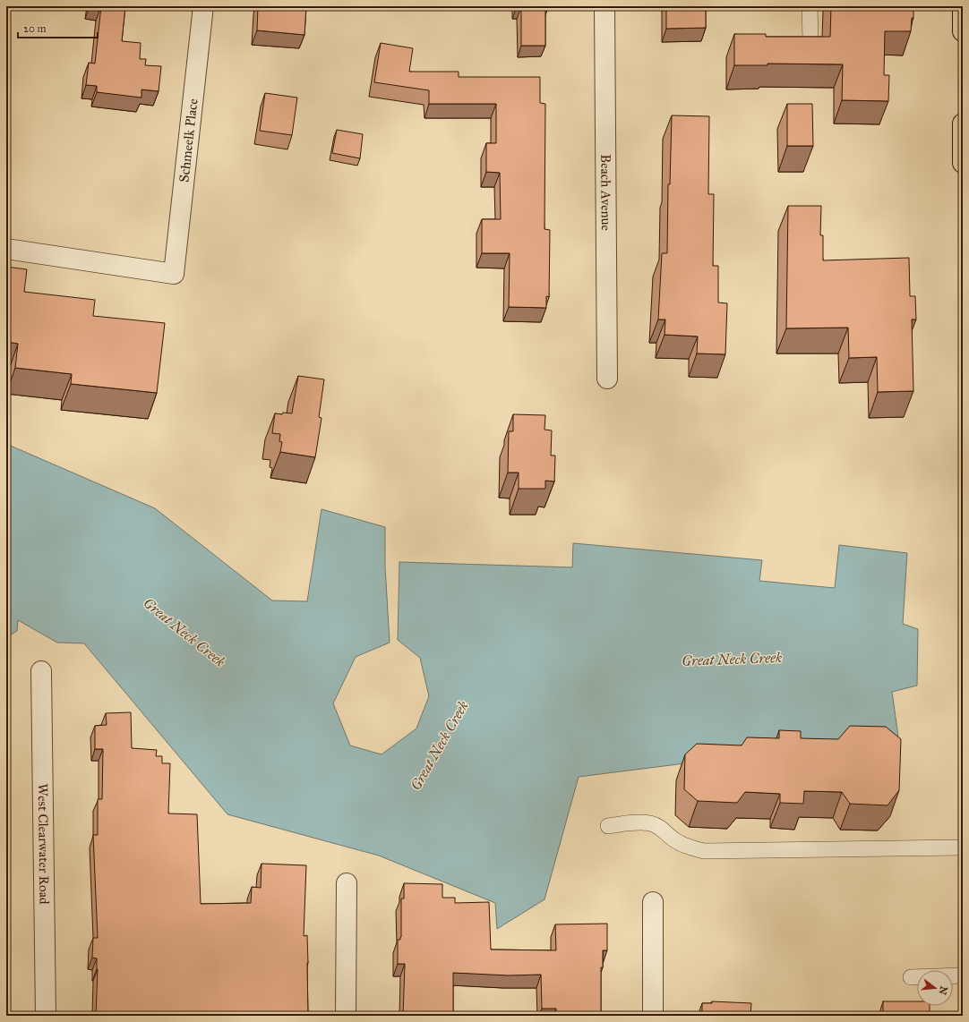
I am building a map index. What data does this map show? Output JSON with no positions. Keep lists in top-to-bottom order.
{
  "streets": {
    "street": ["Schmeelk Place", "Beach Avenue", "West Clearwater Road"]
  },
  "water": ["Great Neck Creek"],
  "scale_bar": "20 m",
  "north": "right"
}
